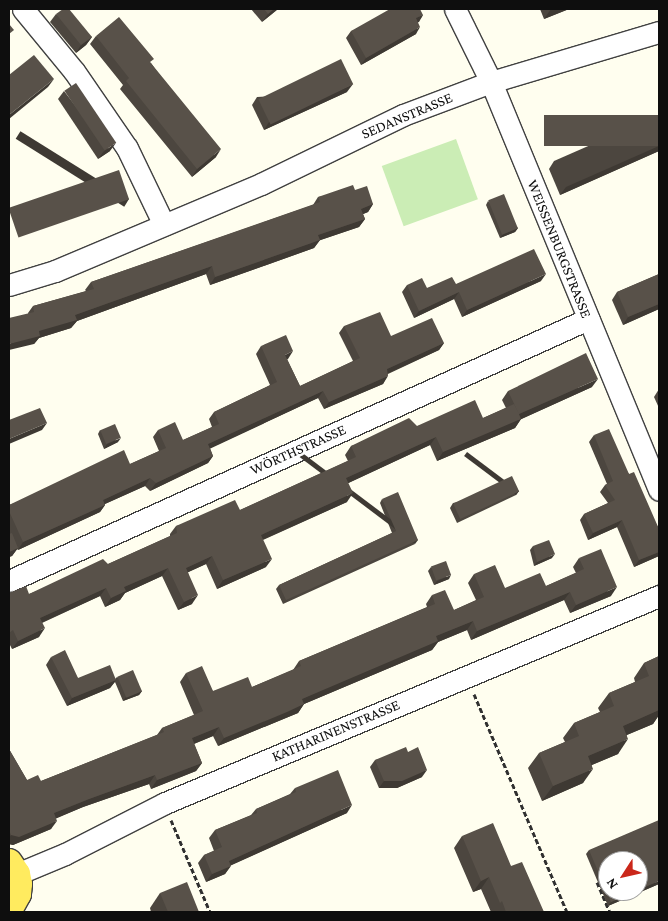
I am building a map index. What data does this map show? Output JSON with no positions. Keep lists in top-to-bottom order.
{
  "streets": {
    "street": [
      "SEDANSTRASSE",
      "WEISSENBURGSTRASSE",
      "WÖRTHSTRASSE",
      "KATHARINENSTRASSE"
    ]
  },
  "crossings": [
    ["SEDANSTRASSE", "WEISSENBURGSTRASSE"],
    ["WEISSENBURGSTRASSE", "WÖRTHSTRASSE"]
  ],
  "north": "bottom left"
}
